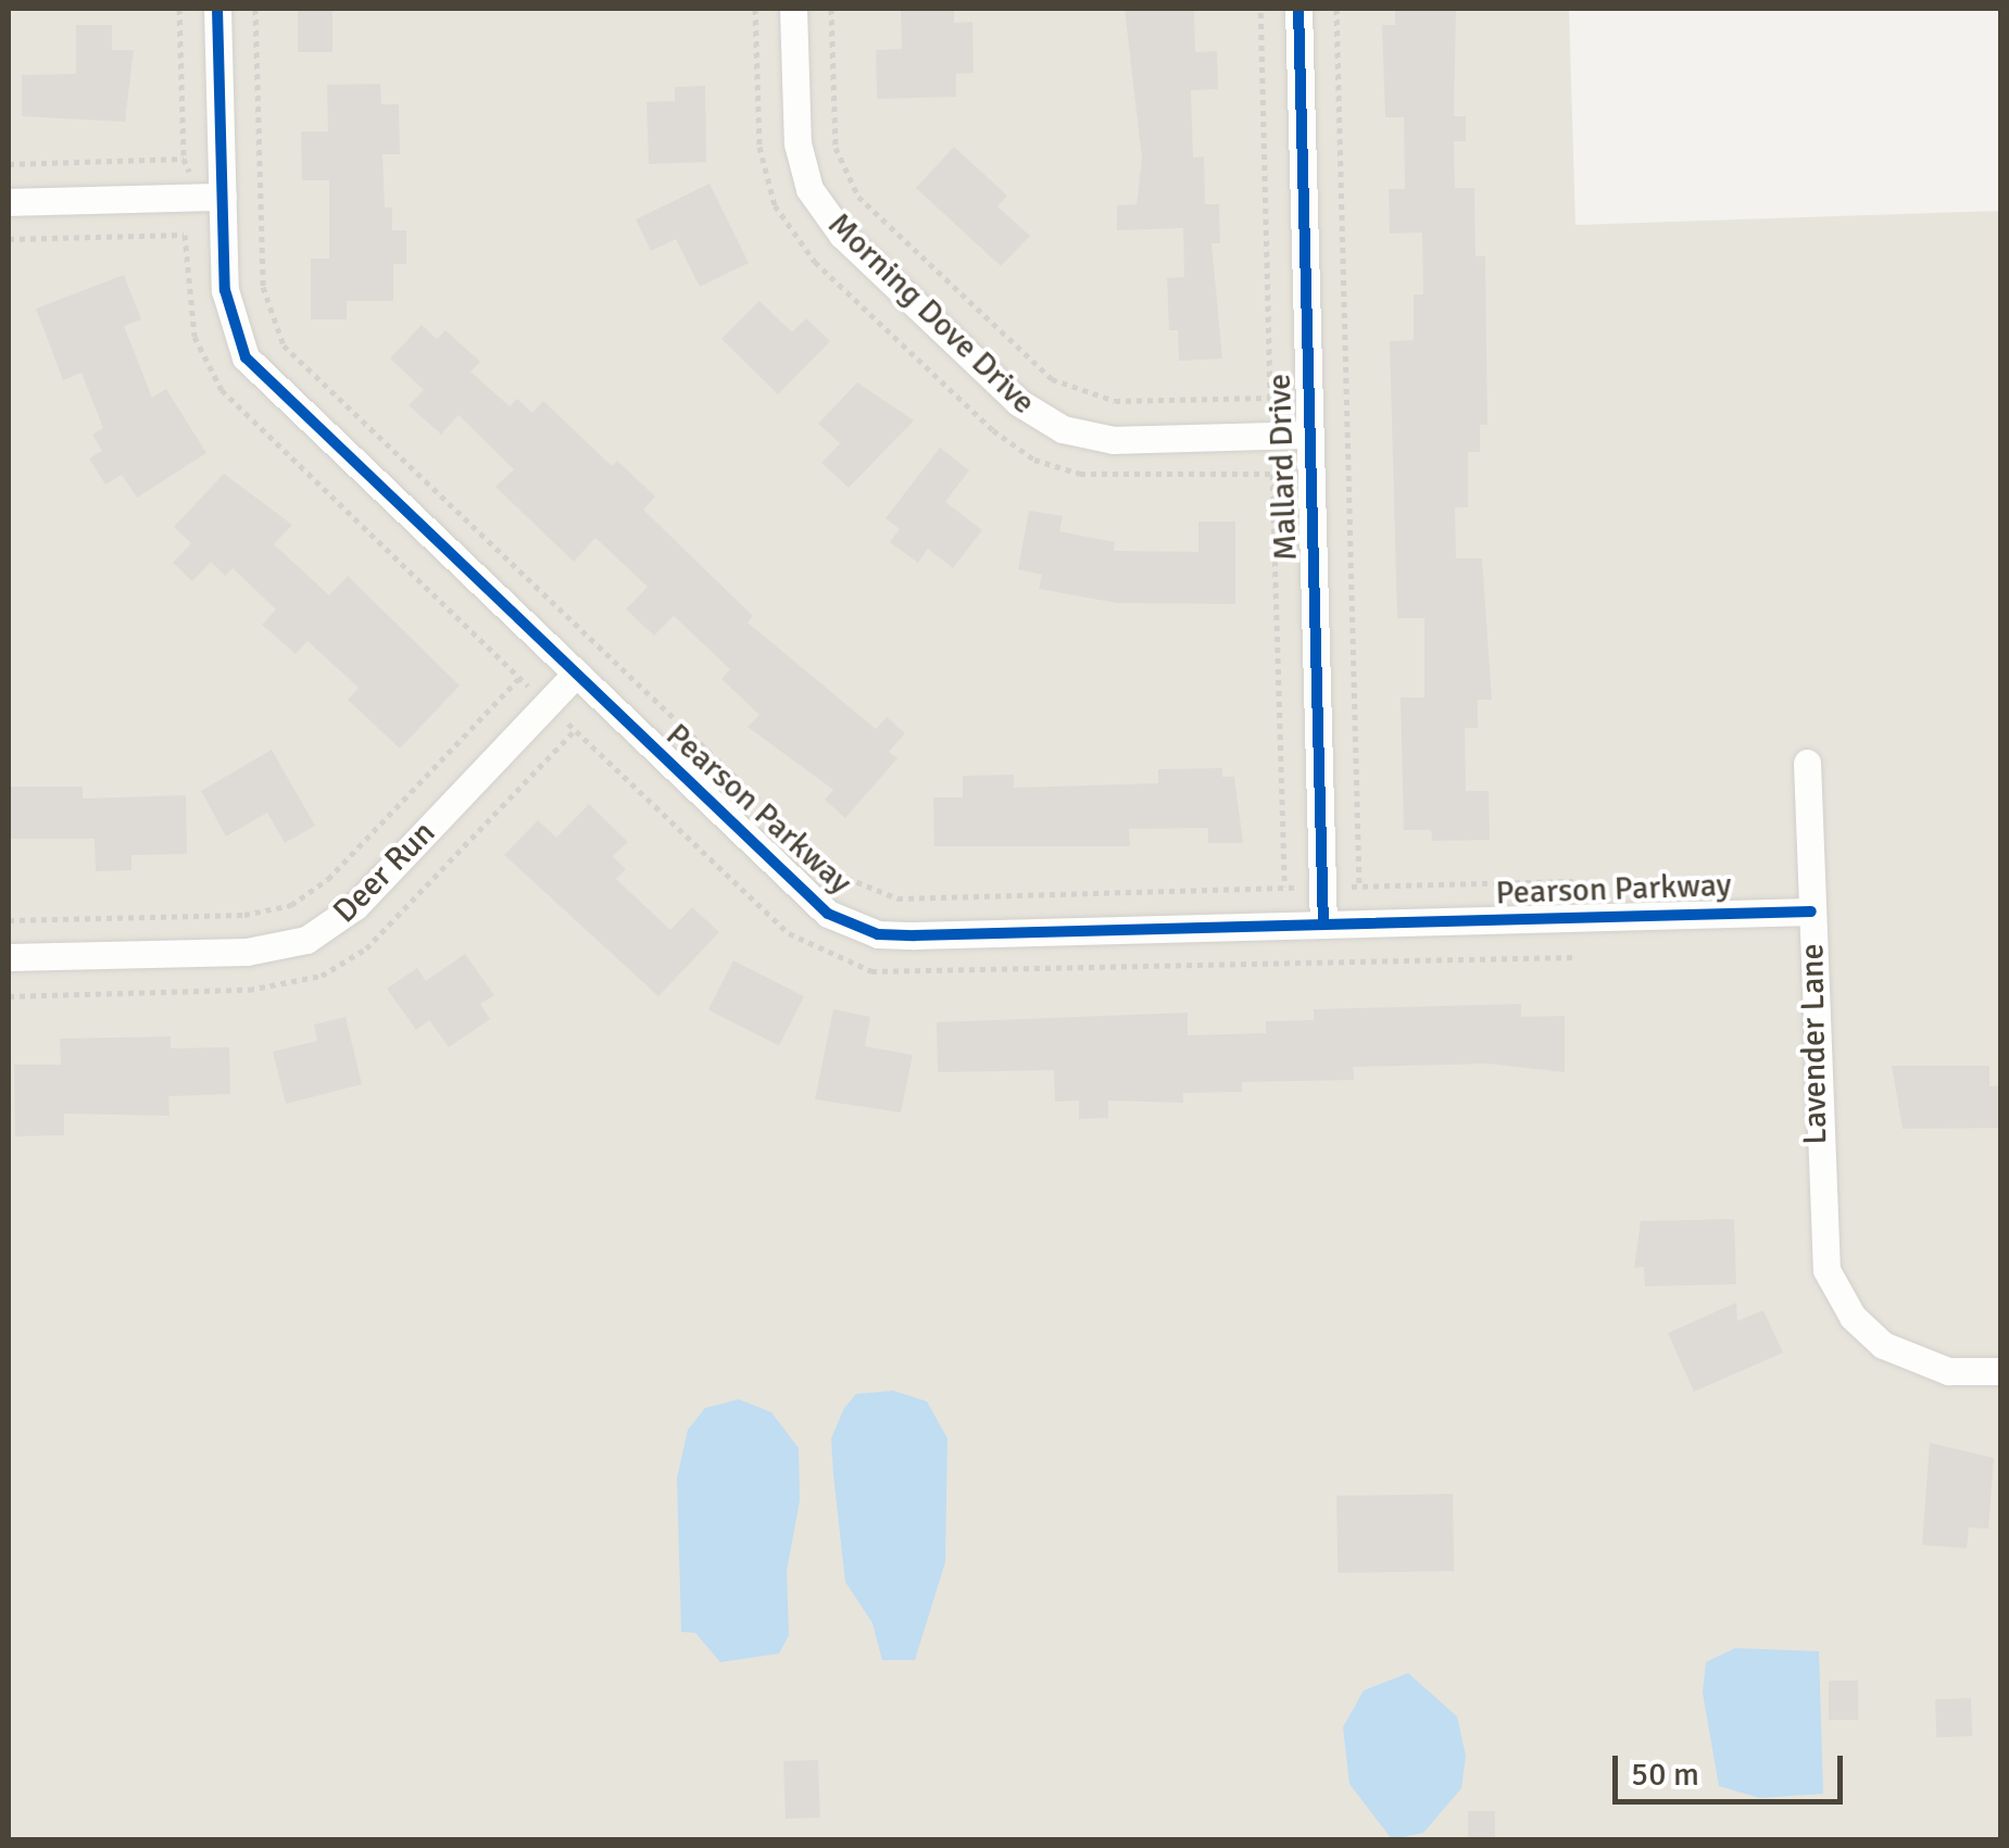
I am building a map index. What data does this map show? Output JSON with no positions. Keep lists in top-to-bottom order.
{
  "streets": {
    "street": [
      "Morning Dove Drive",
      "Mallard Drive",
      "Pearson Parkway",
      "Deer Run",
      "Lavender Lane"
    ]
  },
  "crossings": [
    ["Morning Dove Drive", "Mallard Drive"],
    ["Mallard Drive", "Pearson Parkway"],
    ["Pearson Parkway", "Deer Run"],
    ["Pearson Parkway", "Lavender Lane"]
  ],
  "scale_bar": "50 m"
}
